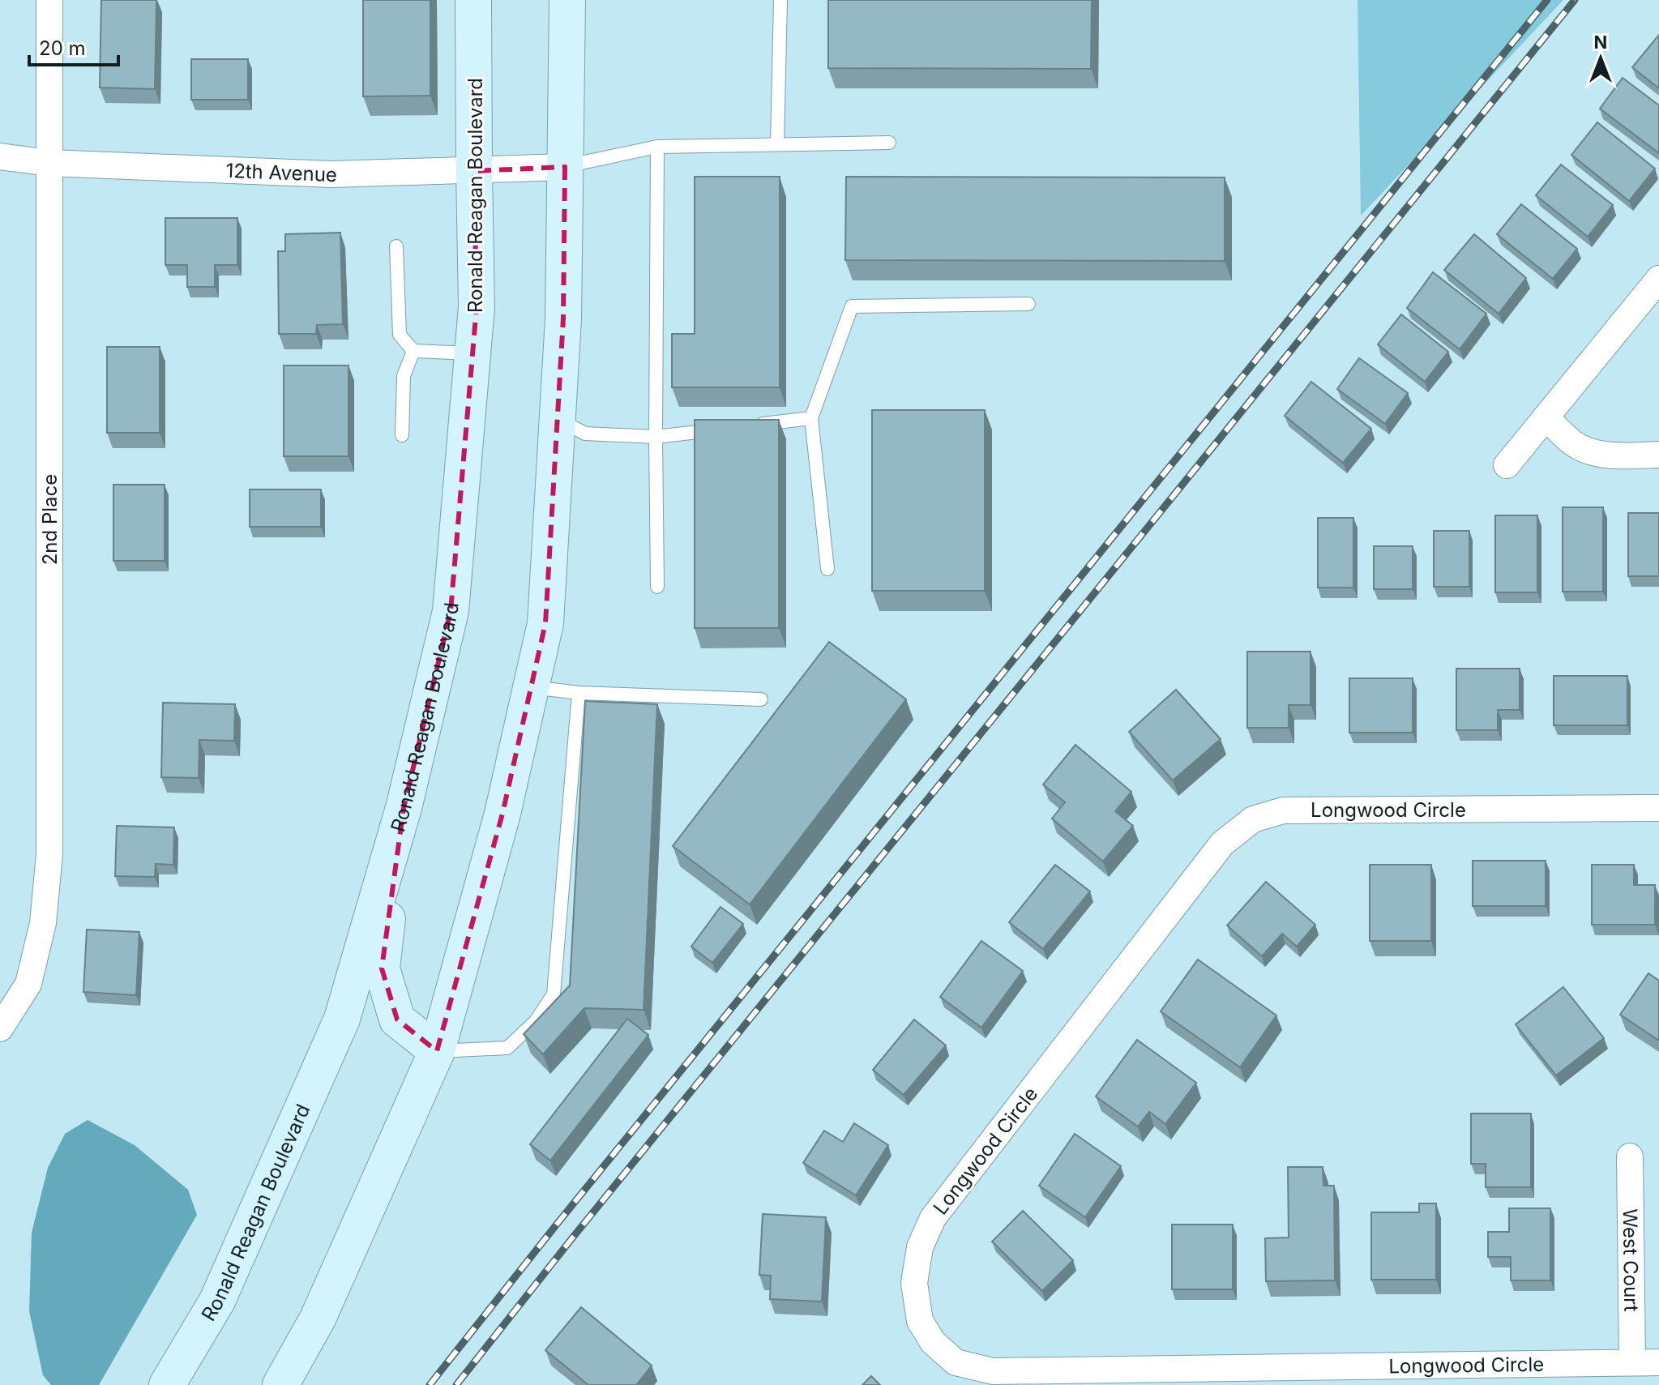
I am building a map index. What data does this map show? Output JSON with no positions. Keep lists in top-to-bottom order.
{
  "streets": {
    "main road": ["Ronald Reagan Boulevard"],
    "street": [
      "12th Avenue",
      "2nd Place",
      "Longwood Circle",
      "West Court"
    ]
  },
  "crossings": [
    ["12th Avenue", "Ronald Reagan Boulevard"],
    ["12th Avenue", "2nd Place"],
    ["Longwood Circle", "West Court"]
  ],
  "scale_bar": "20 m",
  "north": "top"
}
